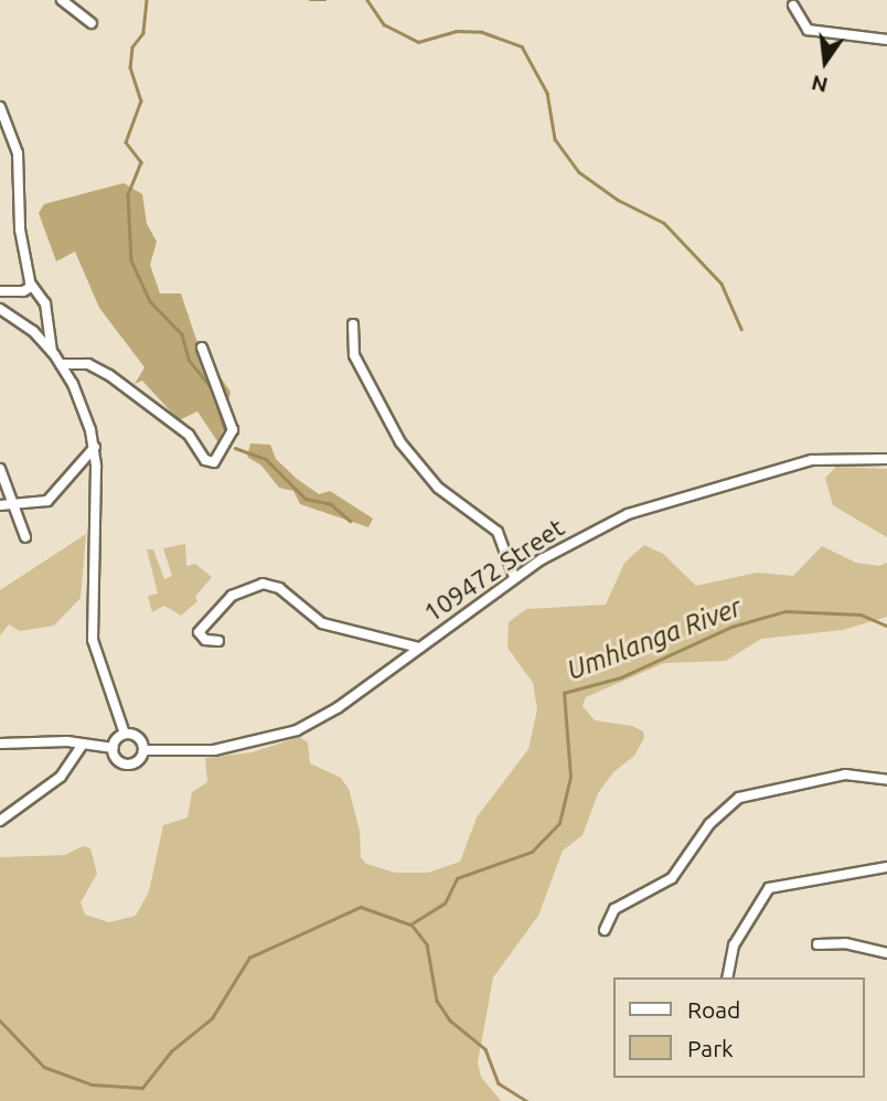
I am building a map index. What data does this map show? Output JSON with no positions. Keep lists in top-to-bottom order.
{
  "streets": {
    "street": ["109472 Street"]
  },
  "water": ["Umhlanga River"],
  "legend": ["Road", "Park"],
  "north": "bottom"
}
